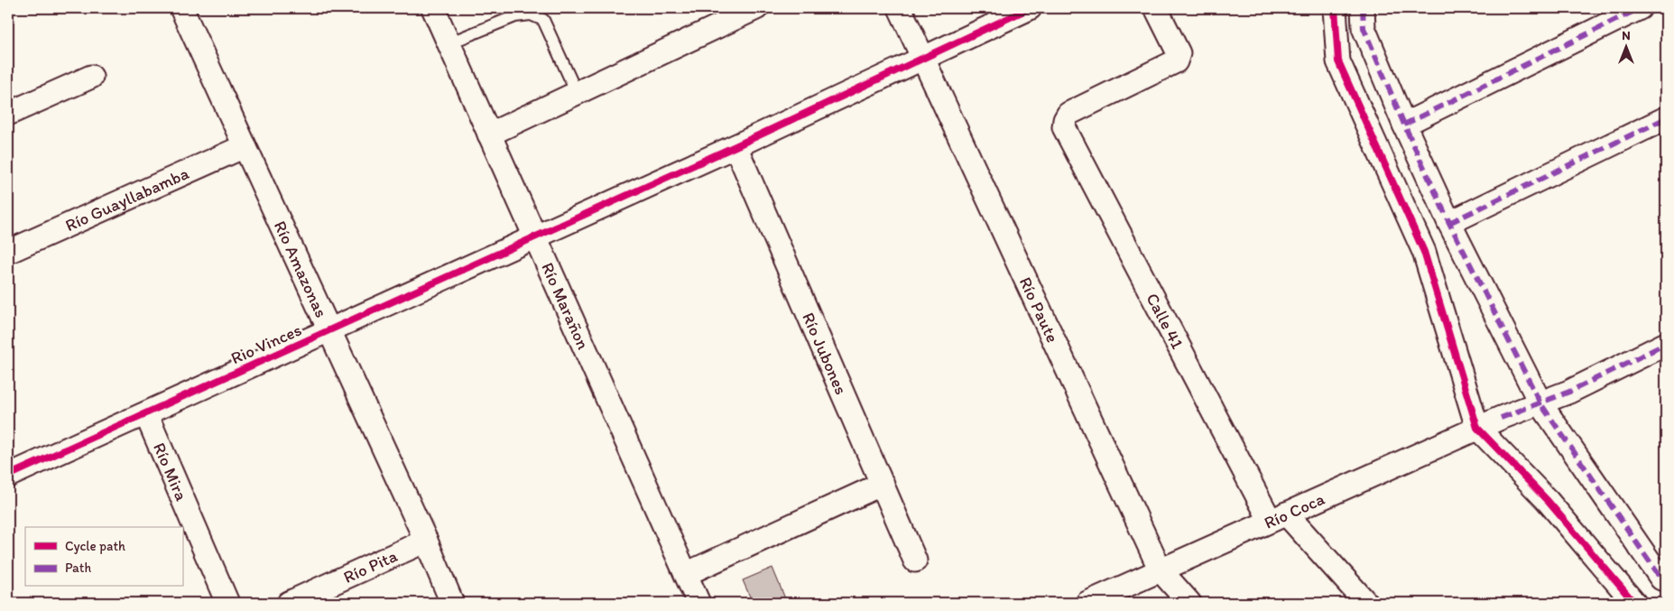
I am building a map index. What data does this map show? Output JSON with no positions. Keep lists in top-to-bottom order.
{
  "streets": {
    "street": [
      "Río Guayllabamba",
      "Río Amazonas",
      "Río Marañon",
      "Río Paute",
      "Calle 41",
      "Rio Vinces",
      "Río Jubones",
      "Río Mira",
      "Río Coca",
      "Río Pita"
    ]
  },
  "crossings": [
    ["Río Guayllabamba", "Río Amazonas"],
    ["Río Amazonas", "Rio Vinces"],
    ["Río Amazonas", "Río Pita"],
    ["Río Marañon", "Rio Vinces"],
    ["Río Paute", "Rio Vinces"],
    ["Río Paute", "Río Coca"],
    ["Calle 41", "Río Coca"],
    ["Rio Vinces", "Río Jubones"],
    ["Rio Vinces", "Río Mira"]
  ],
  "legend": ["Cycle path", "Path"],
  "north": "top"
}
